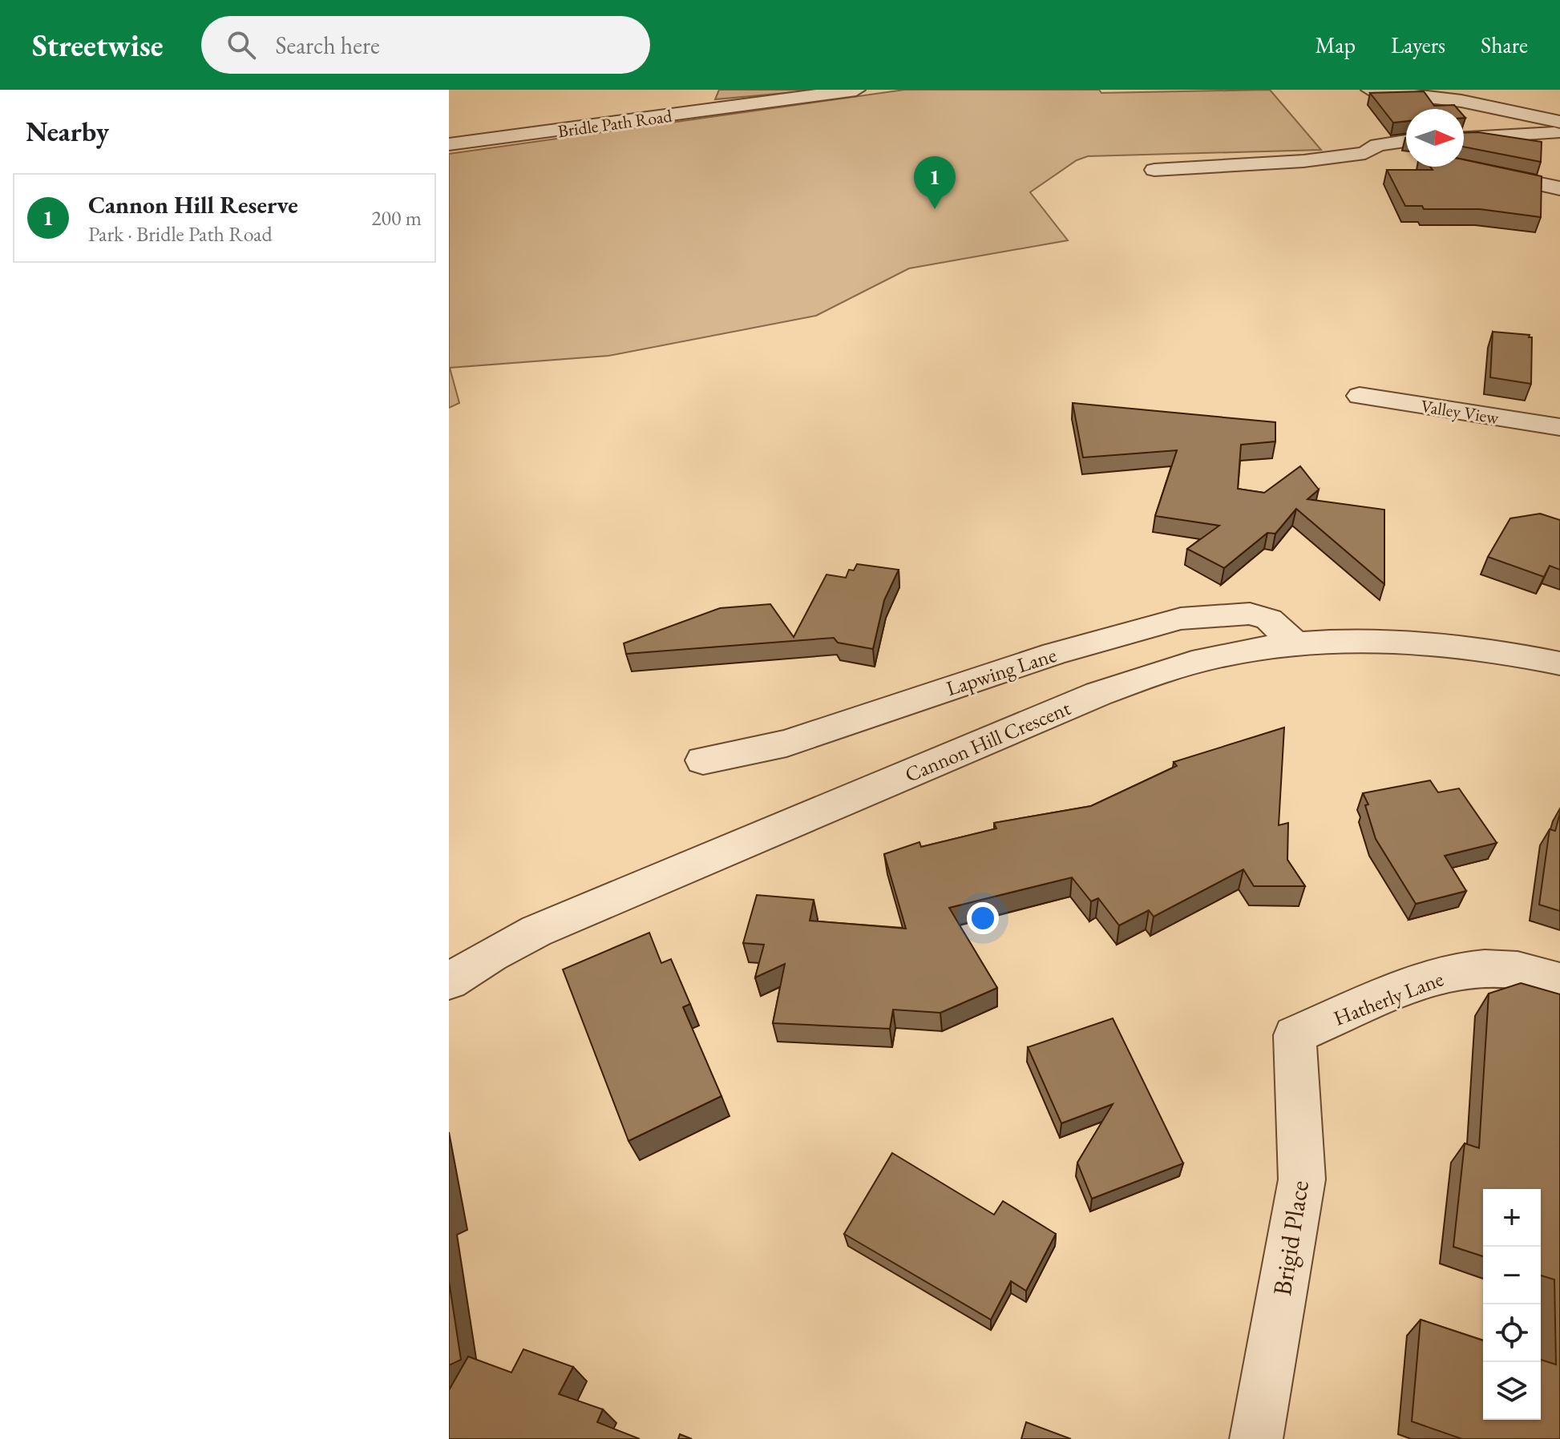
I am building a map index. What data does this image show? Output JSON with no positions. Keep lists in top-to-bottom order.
{
  "streets": {
    "street": [
      "Bridle Path Road",
      "Valley View",
      "Lapwing Lane",
      "Cannon Hill Crescent",
      "Hatherly Lane",
      "Brigid Place"
    ]
  },
  "crossings": [
    ["Lapwing Lane", "Cannon Hill Crescent"],
    ["Hatherly Lane", "Brigid Place"]
  ],
  "north": "right",
  "page": {
    "header": "Streetwise",
    "search": "Search here",
    "nav": ["Map", "Layers", "Share"],
    "heading": "Nearby",
    "pins": "1",
    "list": [
      {
        "mark": "1",
        "name": "Cannon Hill Reserve",
        "note": "Park · Bridle Path Road",
        "value": "200 m"
      }
    ],
    "map_buttons": ["+", "−"]
  }
}
